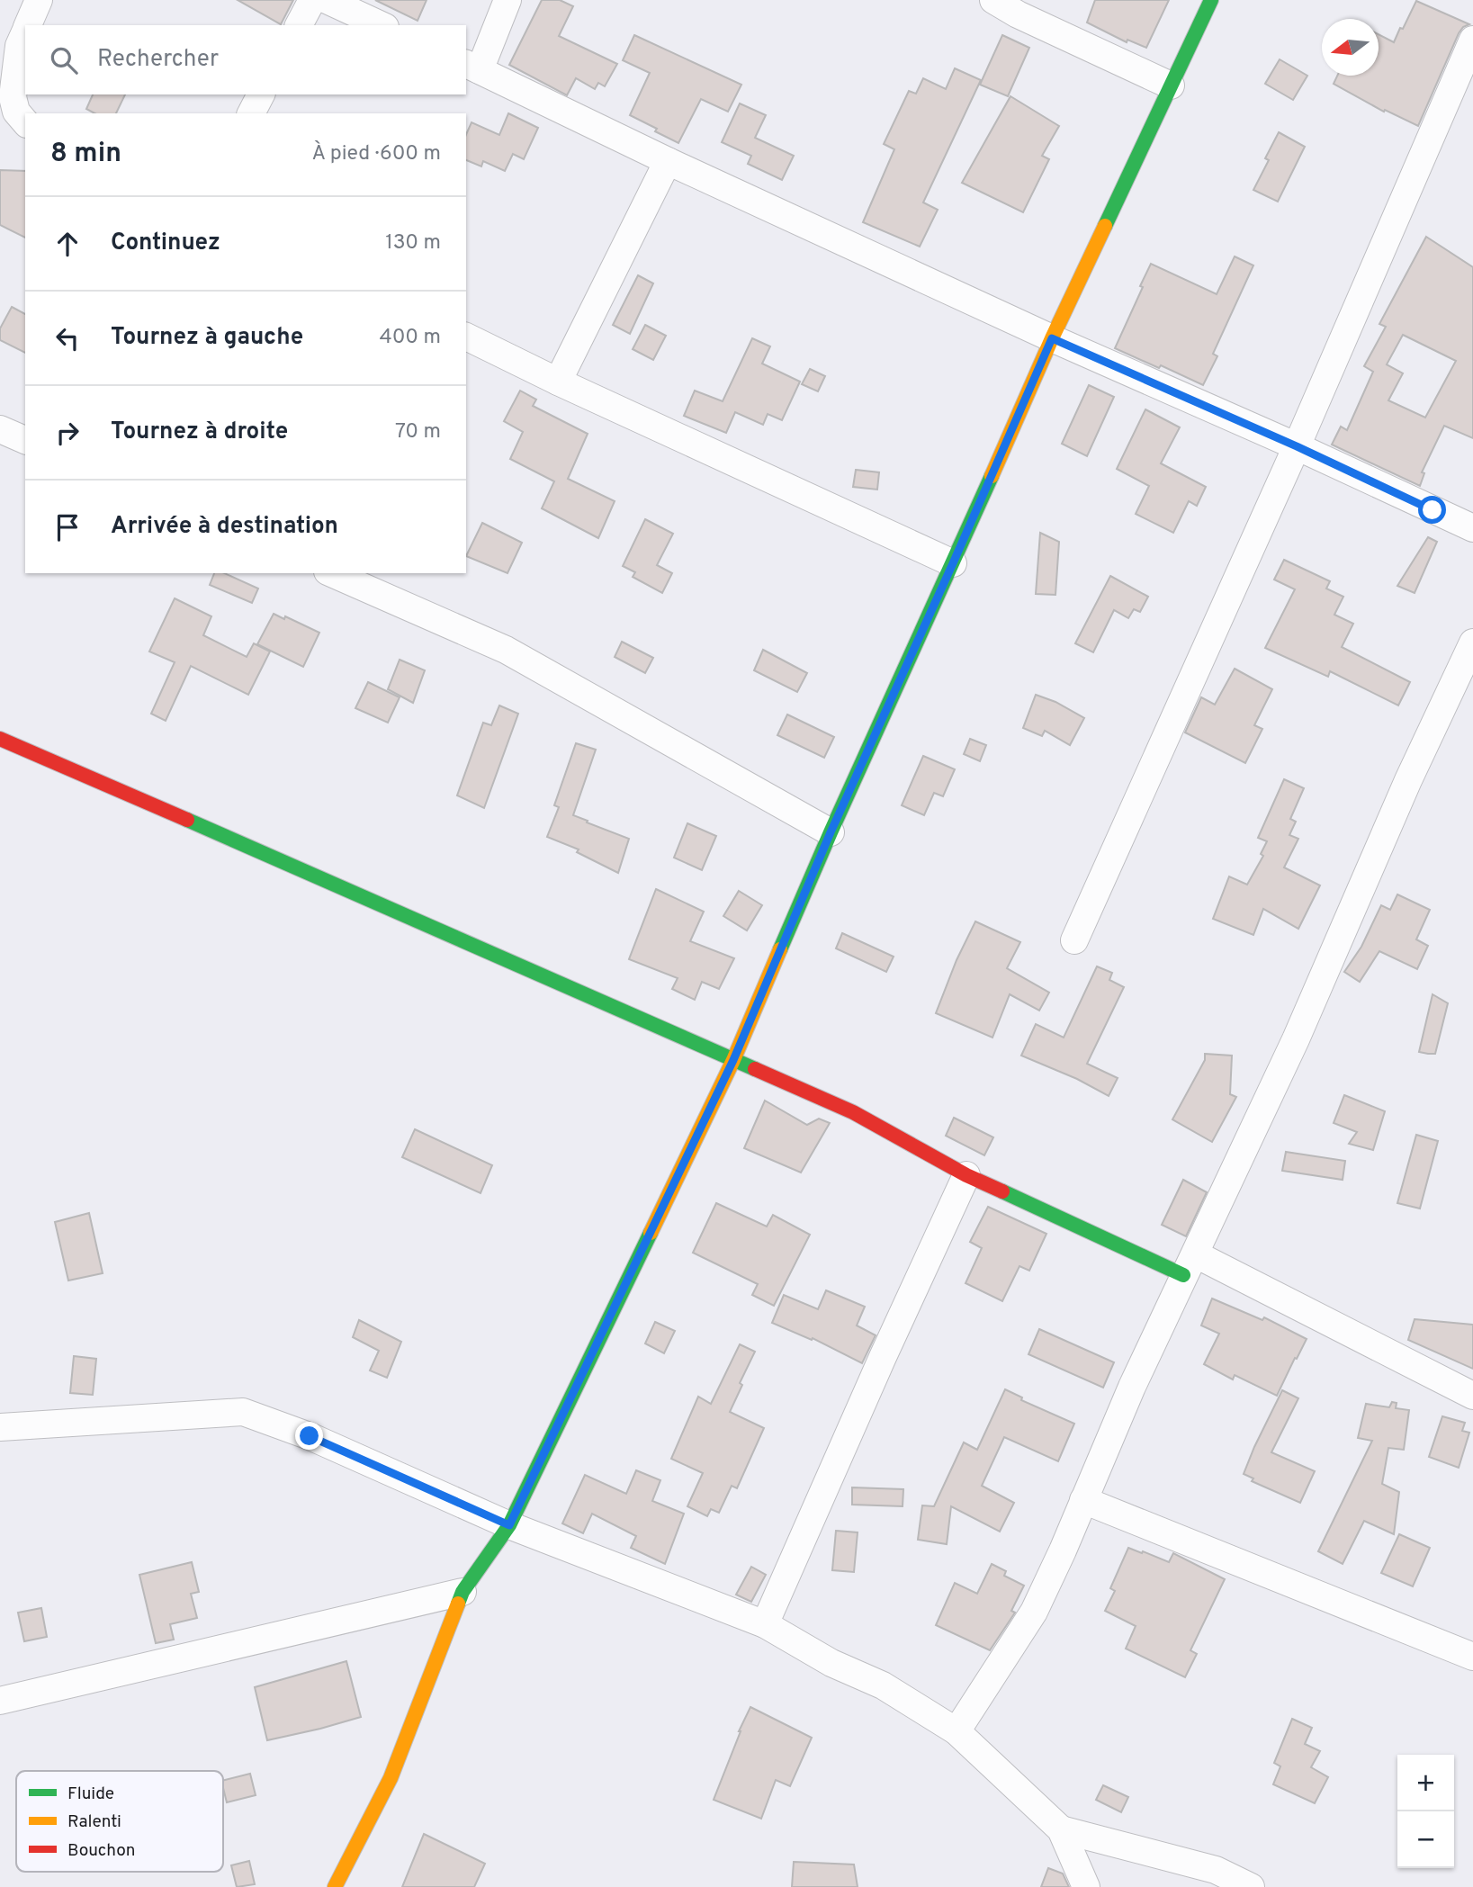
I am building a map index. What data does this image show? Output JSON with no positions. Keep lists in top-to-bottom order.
{
  "legend": ["Fluide", "Ralenti", "Bouchon"],
  "north": "left",
  "page": {
    "search": "Rechercher",
    "heading": ["8 min", "À pied · 600 m"],
    "list": [
      ["Continuez", "130 m"],
      ["Tournez à gauche", "400 m"],
      ["Tournez à droite", "70 m"],
      "Arrivée à destination"
    ],
    "map_buttons": ["+", "−"]
  }
}
